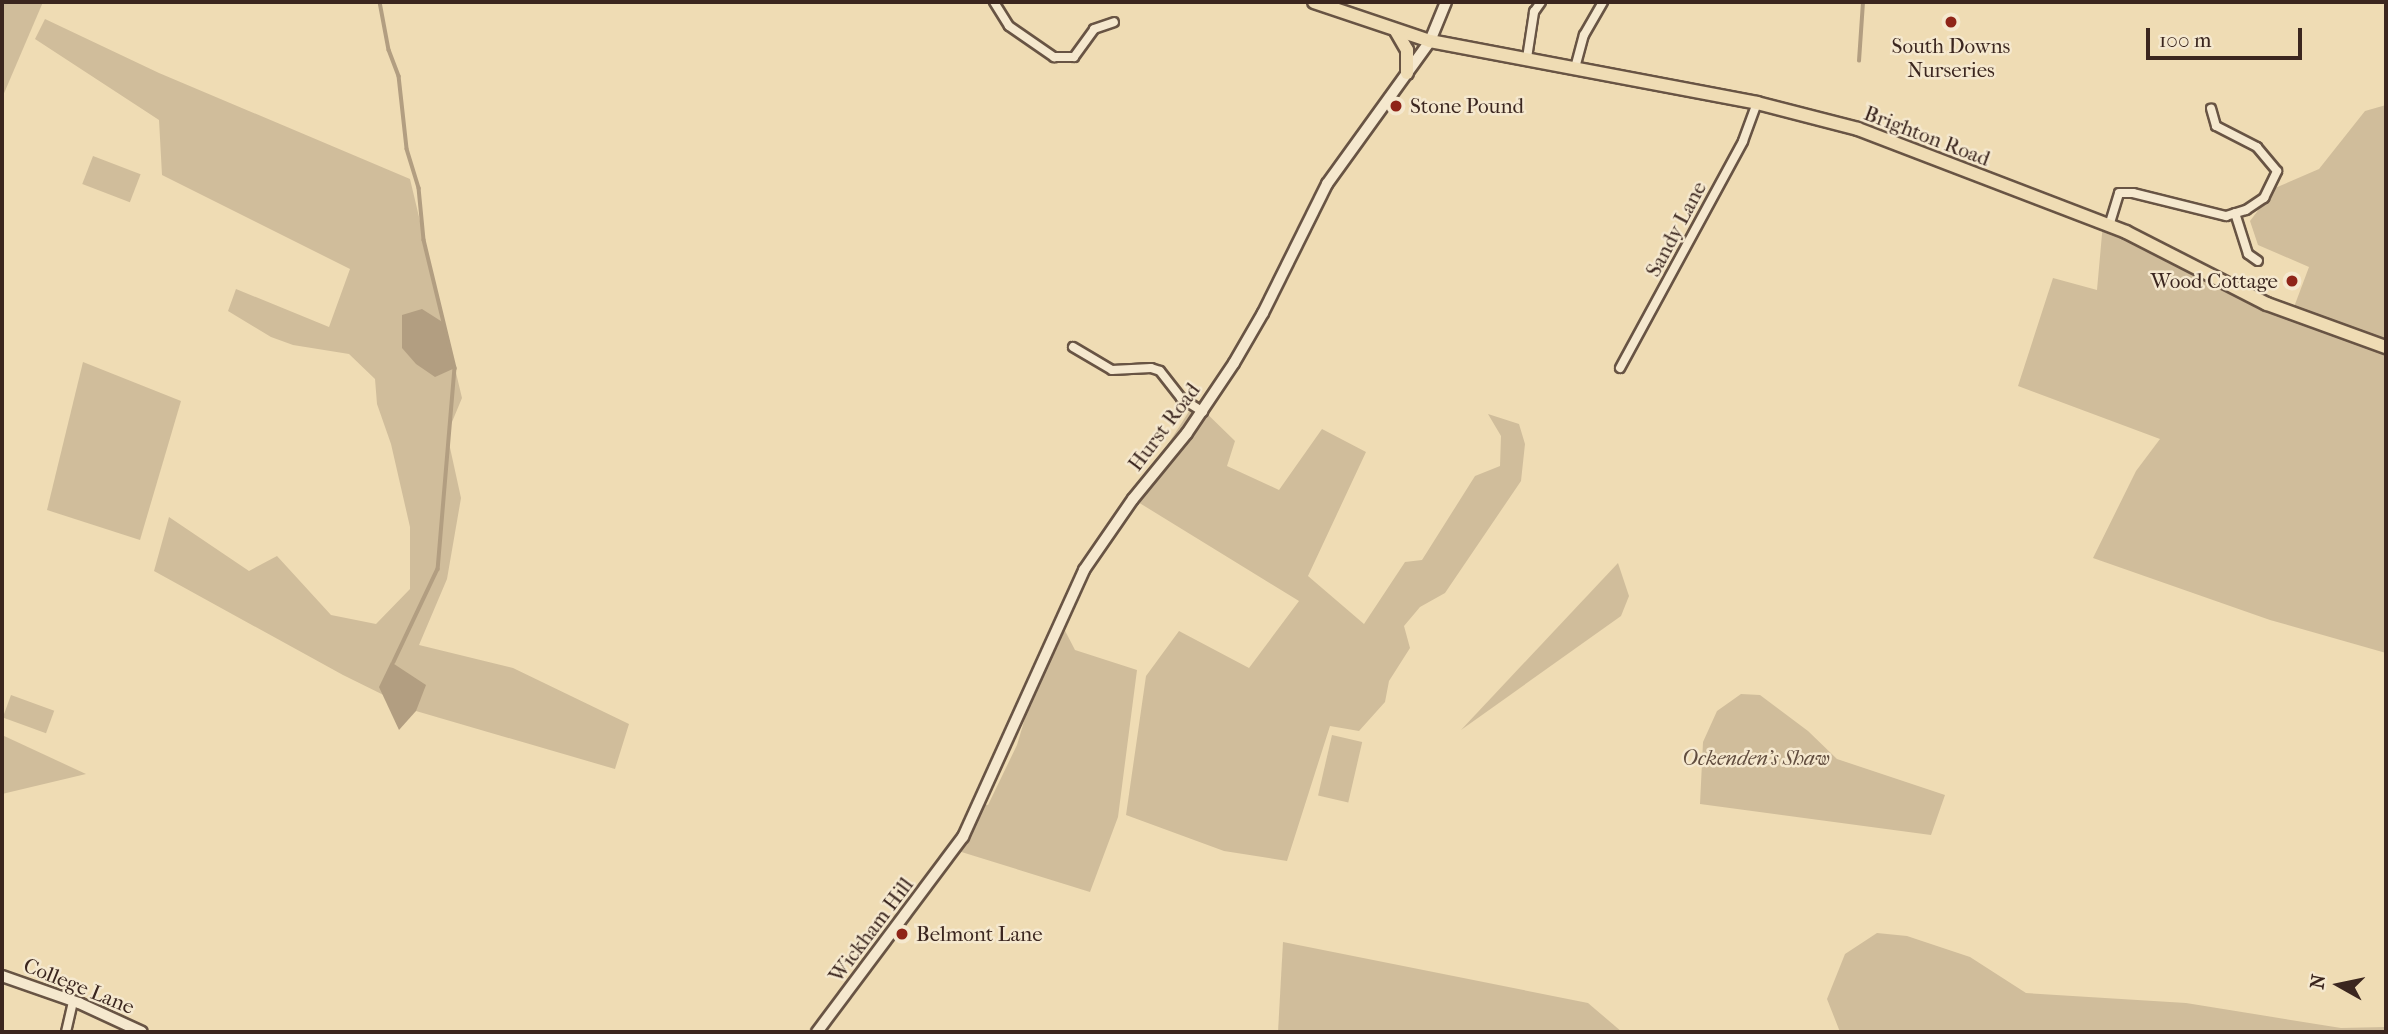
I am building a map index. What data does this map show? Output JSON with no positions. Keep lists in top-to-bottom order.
{
  "streets": {
    "main road": [
      "Brighton Road",
      "Hurst Road",
      "Wickham Hill",
      "College Lane"
    ],
    "street": ["Sandy Lane"]
  },
  "crossings": [
    ["Brighton Road", "Sandy Lane"],
    ["Brighton Road", "Hurst Road"],
    ["Hurst Road", "Wickham Hill"]
  ],
  "parks": ["Ockenden's Shaw"],
  "places": [
    "South Downs Nurseries",
    "Stone Pound",
    "Wood Cottage",
    "Belmont Lane"
  ],
  "scale_bar": "100 m",
  "north": "left"
}
